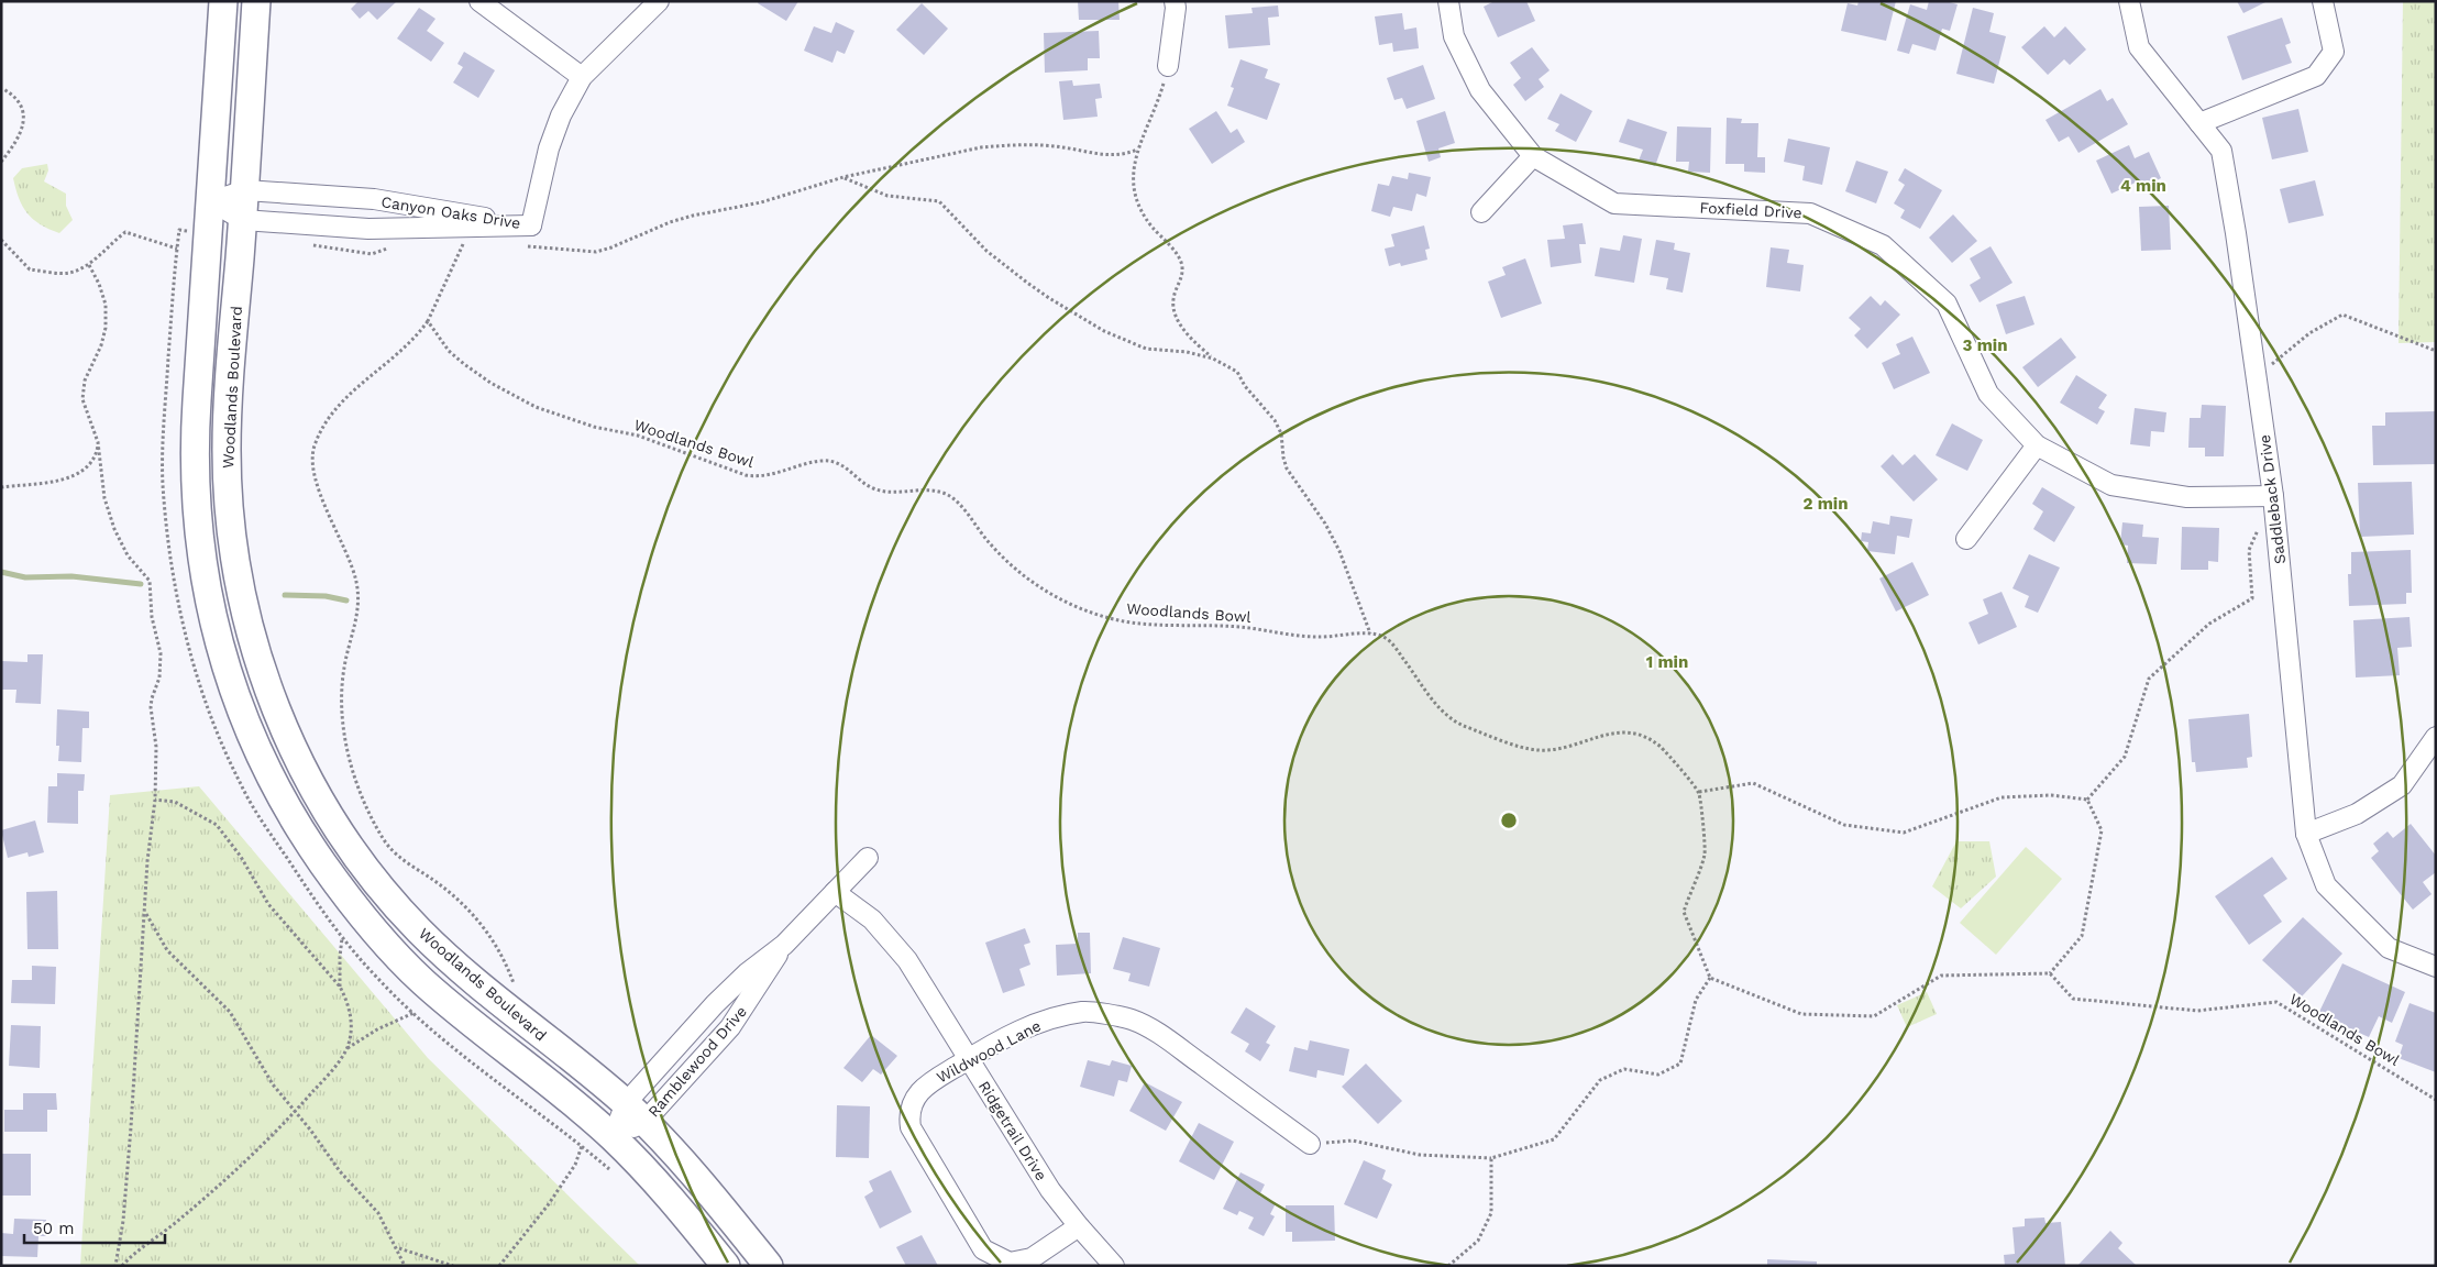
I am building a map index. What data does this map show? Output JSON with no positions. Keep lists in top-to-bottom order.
{
  "streets": {
    "street": [
      "Foxfield Drive",
      "Canyon Oaks Drive",
      "Woodlands Boulevard",
      "Saddleback Drive",
      "Wildwood Lane",
      "Ramblewood Drive",
      "Ridgetrail Drive"
    ],
    "path": ["Woodlands Bowl"]
  },
  "crossings": [
    ["Foxfield Drive", "Saddleback Drive"],
    ["Canyon Oaks Drive", "Woodlands Boulevard"],
    ["Woodlands Boulevard", "Ramblewood Drive"],
    ["Wildwood Lane", "Ridgetrail Drive"],
    ["Ramblewood Drive", "Ridgetrail Drive"]
  ],
  "scale_bar": "50 m",
  "rings": [
    "4 min",
    "3 min",
    "2 min",
    "1 min"
  ]
}
